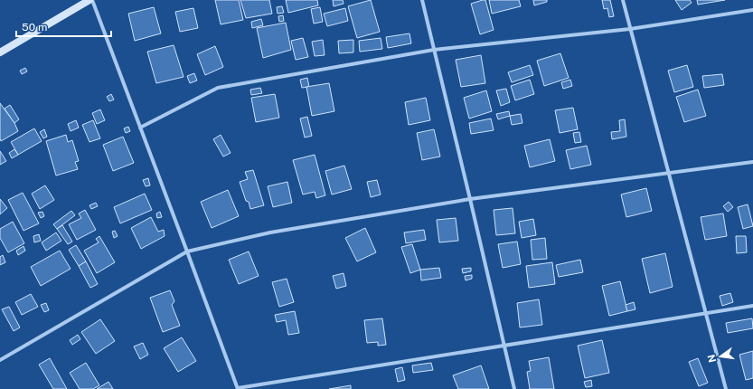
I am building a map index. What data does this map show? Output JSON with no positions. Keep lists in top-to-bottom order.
{
  "scale_bar": "50 m",
  "north": "left"
}
